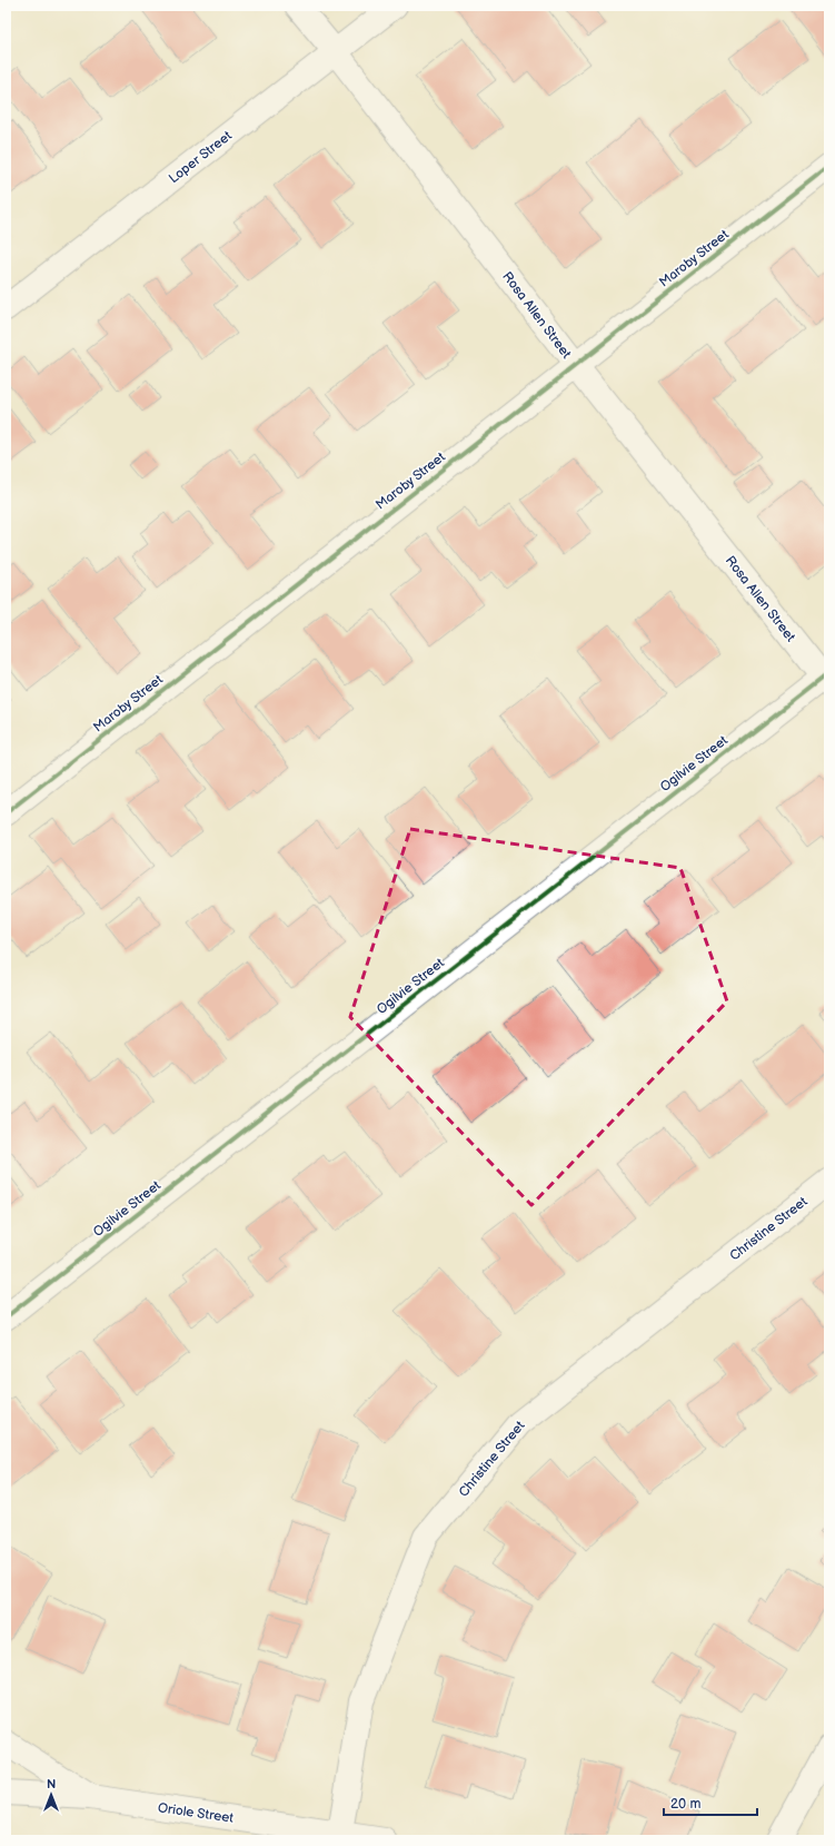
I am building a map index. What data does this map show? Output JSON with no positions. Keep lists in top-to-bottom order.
{
  "streets": {
    "street": [
      "Loper Street",
      "Maroby Street",
      "Rosa Allen Street",
      "Ogilvie Street",
      "Christine Street",
      "Oriole Street"
    ]
  },
  "crossings": [
    ["Loper Street", "Rosa Allen Street"],
    ["Maroby Street", "Rosa Allen Street"],
    ["Rosa Allen Street", "Ogilvie Street"],
    ["Christine Street", "Oriole Street"]
  ],
  "scale_bar": "20 m",
  "north": "top"
}
